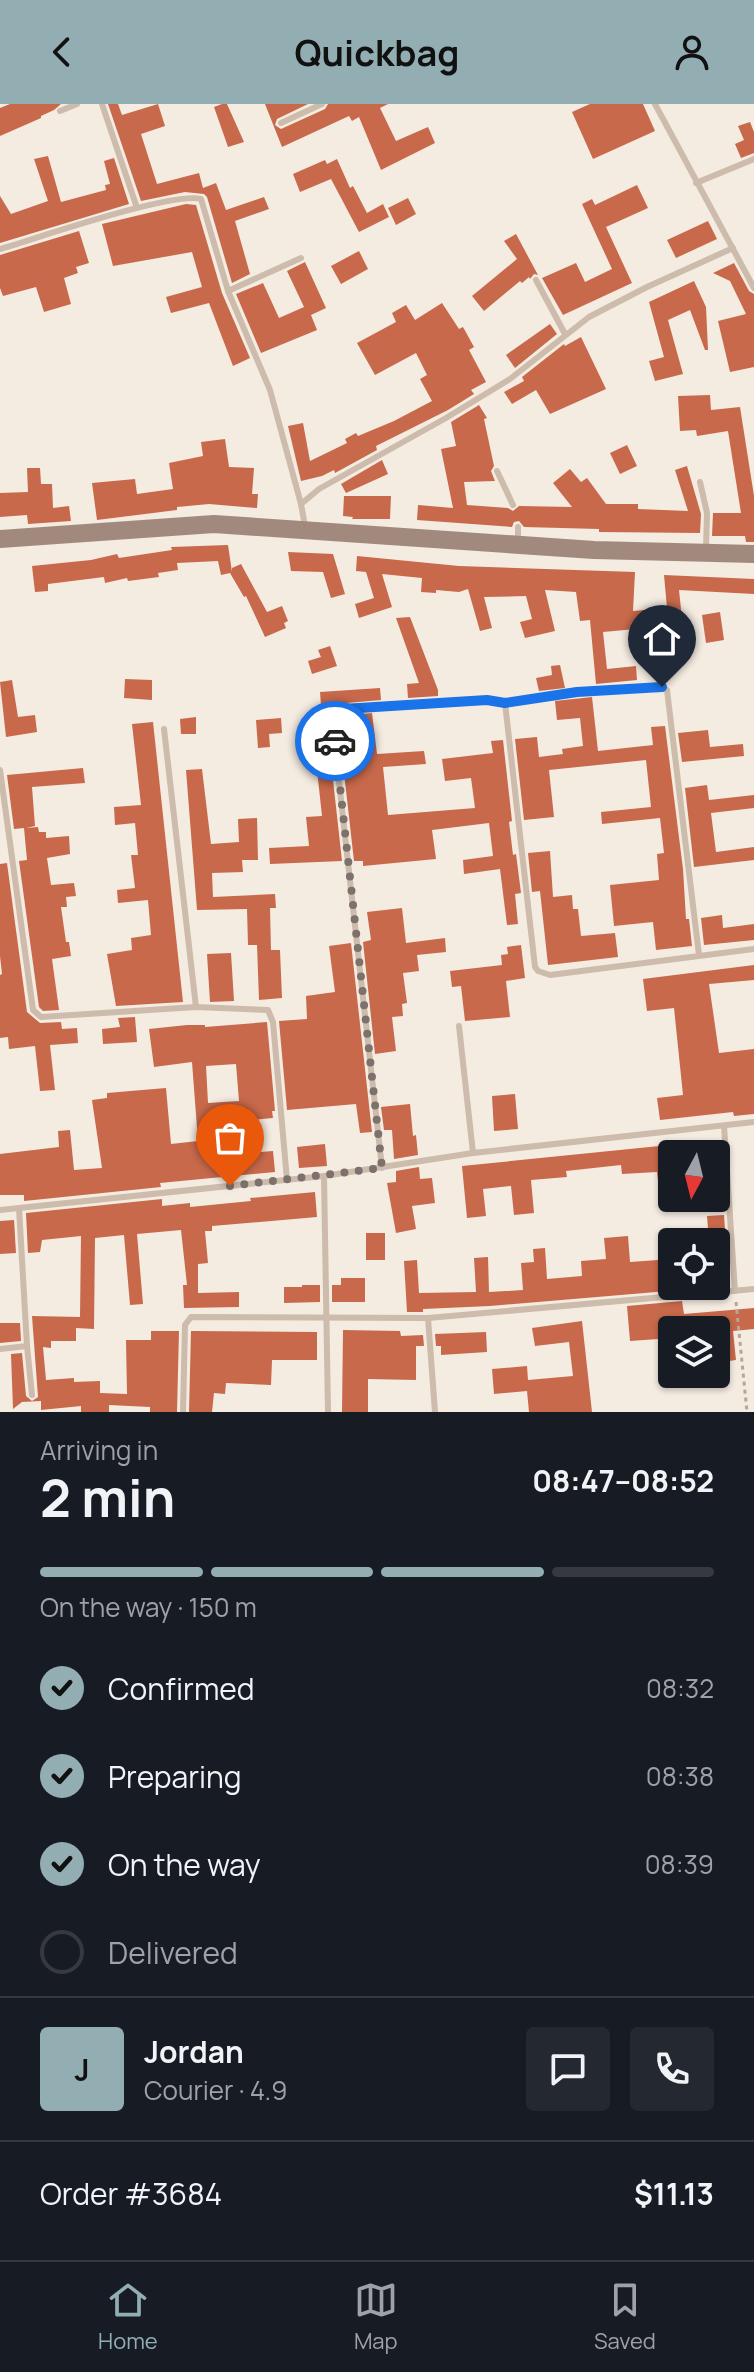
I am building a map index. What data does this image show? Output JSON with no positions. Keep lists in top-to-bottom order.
{
  "north": "bottom",
  "page": {
    "header": "Quickbag",
    "heading": ["2 min", "Arriving in", "08:47–08:52"],
    "panel": [
      "Jordan",
      "Courier · 4.9",
      "Order #3684",
      "$11.13"
    ],
    "bar": "On the way · 150 m",
    "list": [
      ["Confirmed", "08:32"],
      ["Preparing", "08:38"],
      ["On the way", "08:39"],
      "Delivered"
    ],
    "round": "J",
    "tabs": ["Home", "Map", "Saved"]
  }
}
